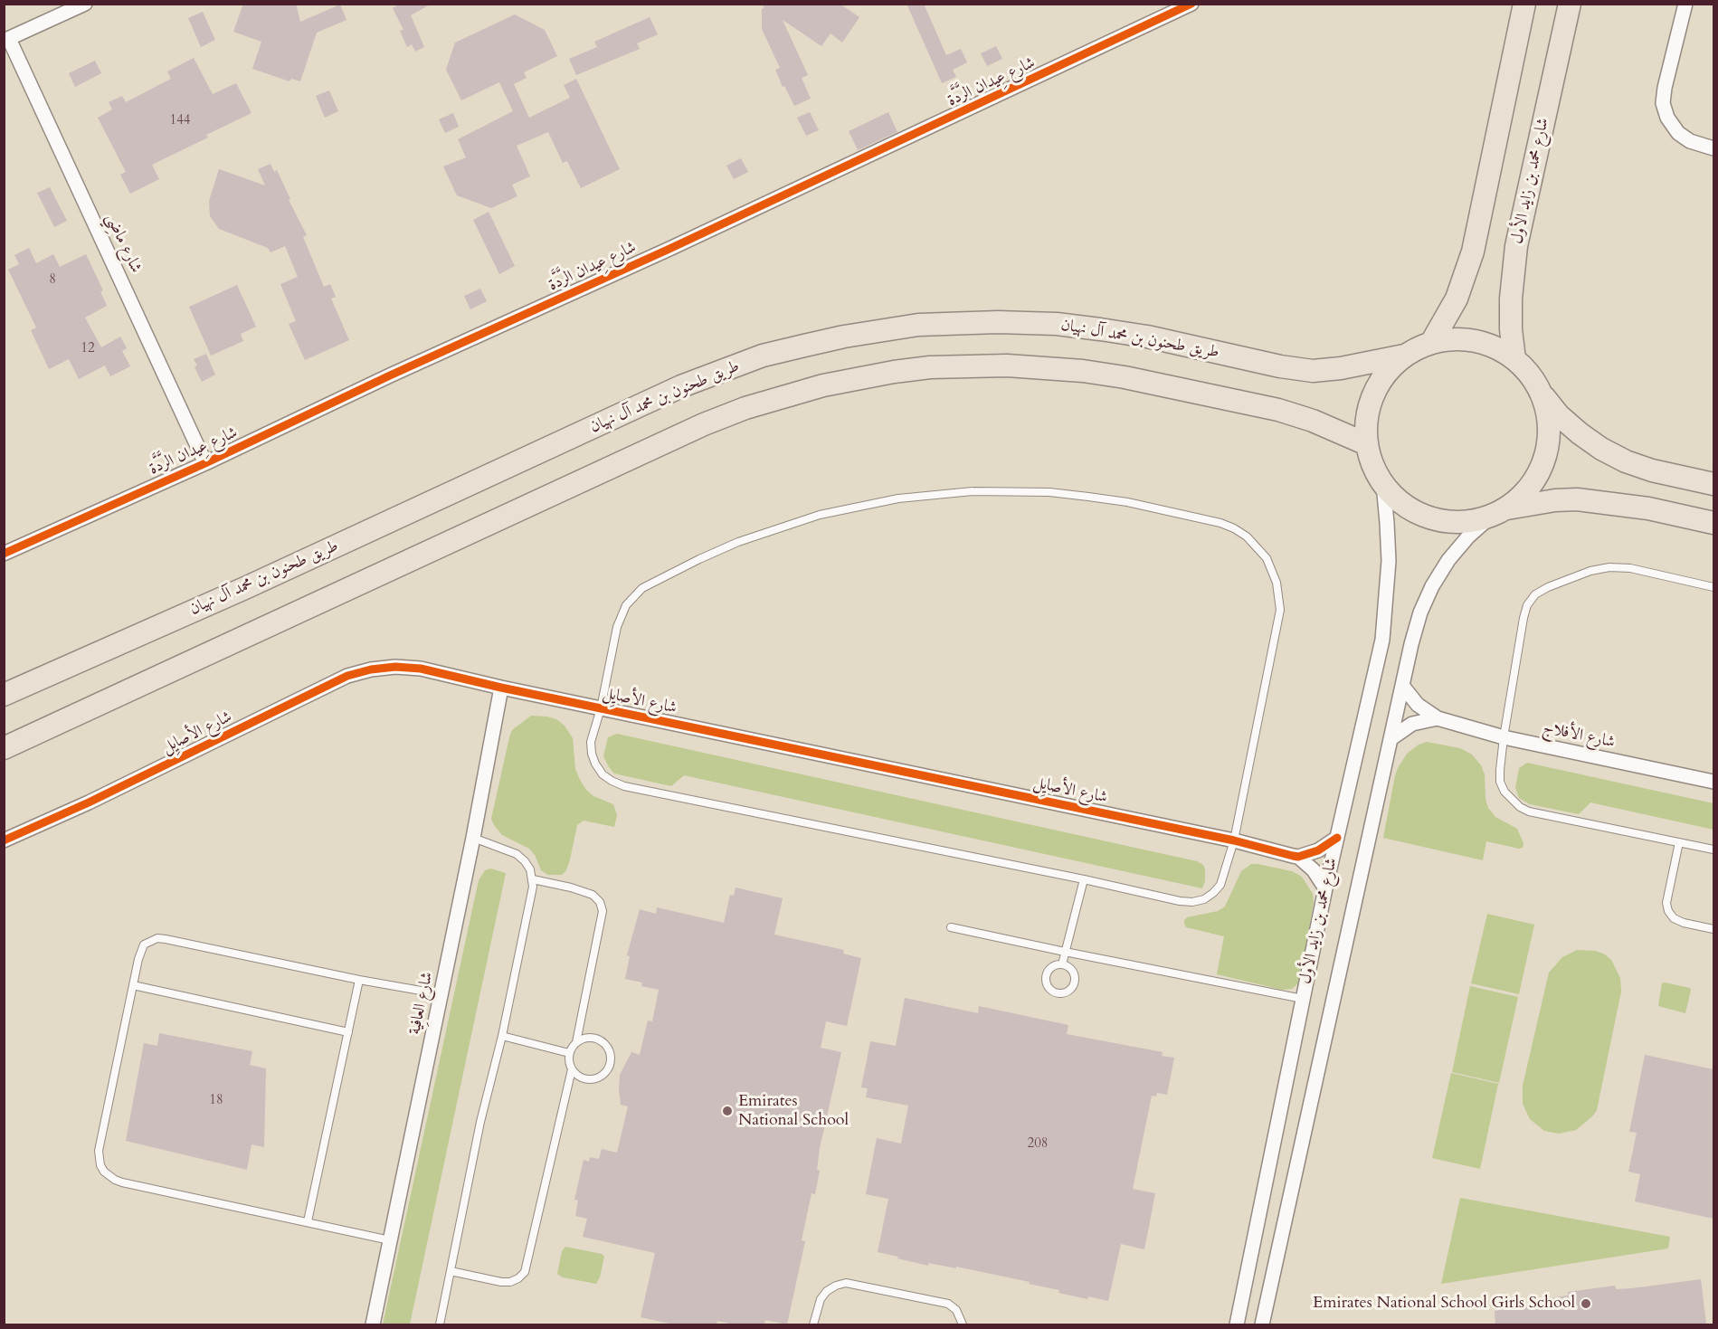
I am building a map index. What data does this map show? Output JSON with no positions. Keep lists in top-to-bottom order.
{
  "streets": {
    "main road": ["شارع محمد بن زايد الأول", "طريق طحنون بن محمد آل نهيان"],
    "street": [
      "شارع عِيدان الرَّدَّة",
      "شارع ماضِي",
      "شارع الأصايِل",
      "شارع الأفلاج",
      "شارع العافِية"
    ]
  },
  "crossings": [
    ["شارع عِيدان الرَّدَّة", "شارع ماضِي"],
    ["شارع محمد بن زايد الأول", "طريق طحنون بن محمد آل نهيان"],
    ["شارع محمد بن زايد الأول", "شارع الأفلاج"],
    ["شارع الأصايِل", "شارع العافِية"]
  ],
  "places": ["Emirates National School", "Emirates National School Girls School"],
  "house_numbers": [
    "144",
    "8",
    "12",
    "18",
    "208"
  ]
}
